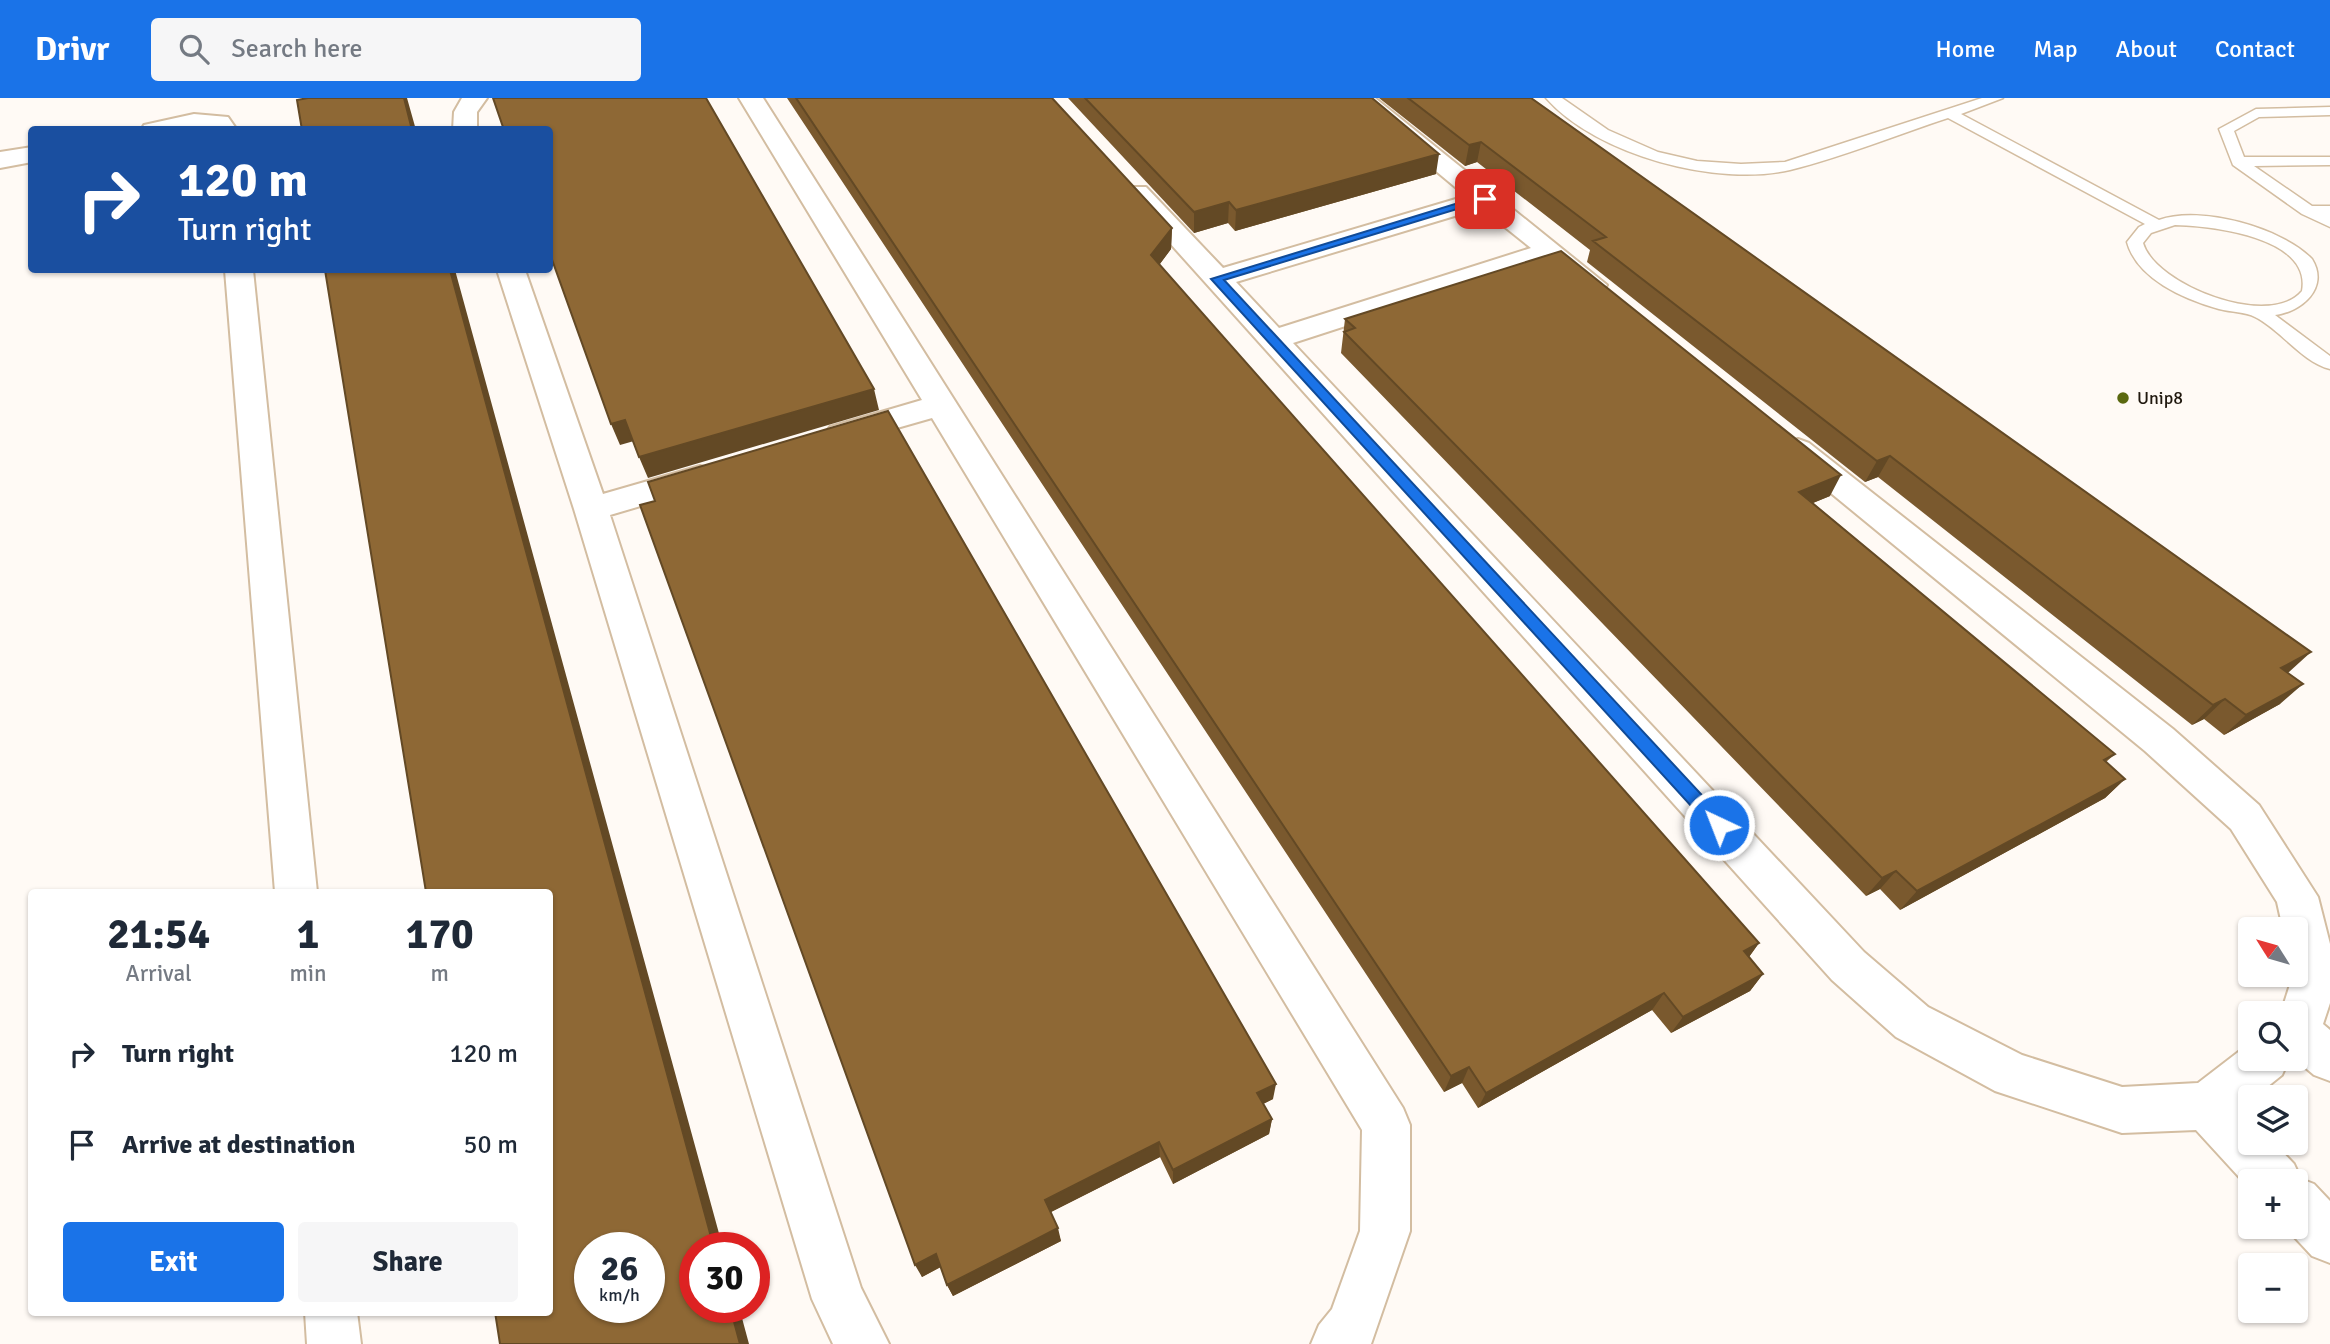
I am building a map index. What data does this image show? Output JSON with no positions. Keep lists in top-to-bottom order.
{
  "places": ["Unip8"],
  "north": "top left",
  "page": {
    "header": "Drivr",
    "search": "Search here",
    "nav": [
      "Home",
      "Map",
      "About",
      "Contact"
    ],
    "turn": ["120 m", "Turn right"],
    "eta": [
      "21:54",
      "Arrival",
      "1",
      "min",
      "170",
      "m"
    ],
    "map_buttons": ["+", "−"],
    "list": [
      {
        "name": "Turn right",
        "value": "120 m"
      },
      {
        "name": "Arrive at destination",
        "value": "50 m"
      }
    ],
    "buttons": ["Exit", "Share"],
    "speed": "26 km/h",
    "limit": "30"
  }
}
